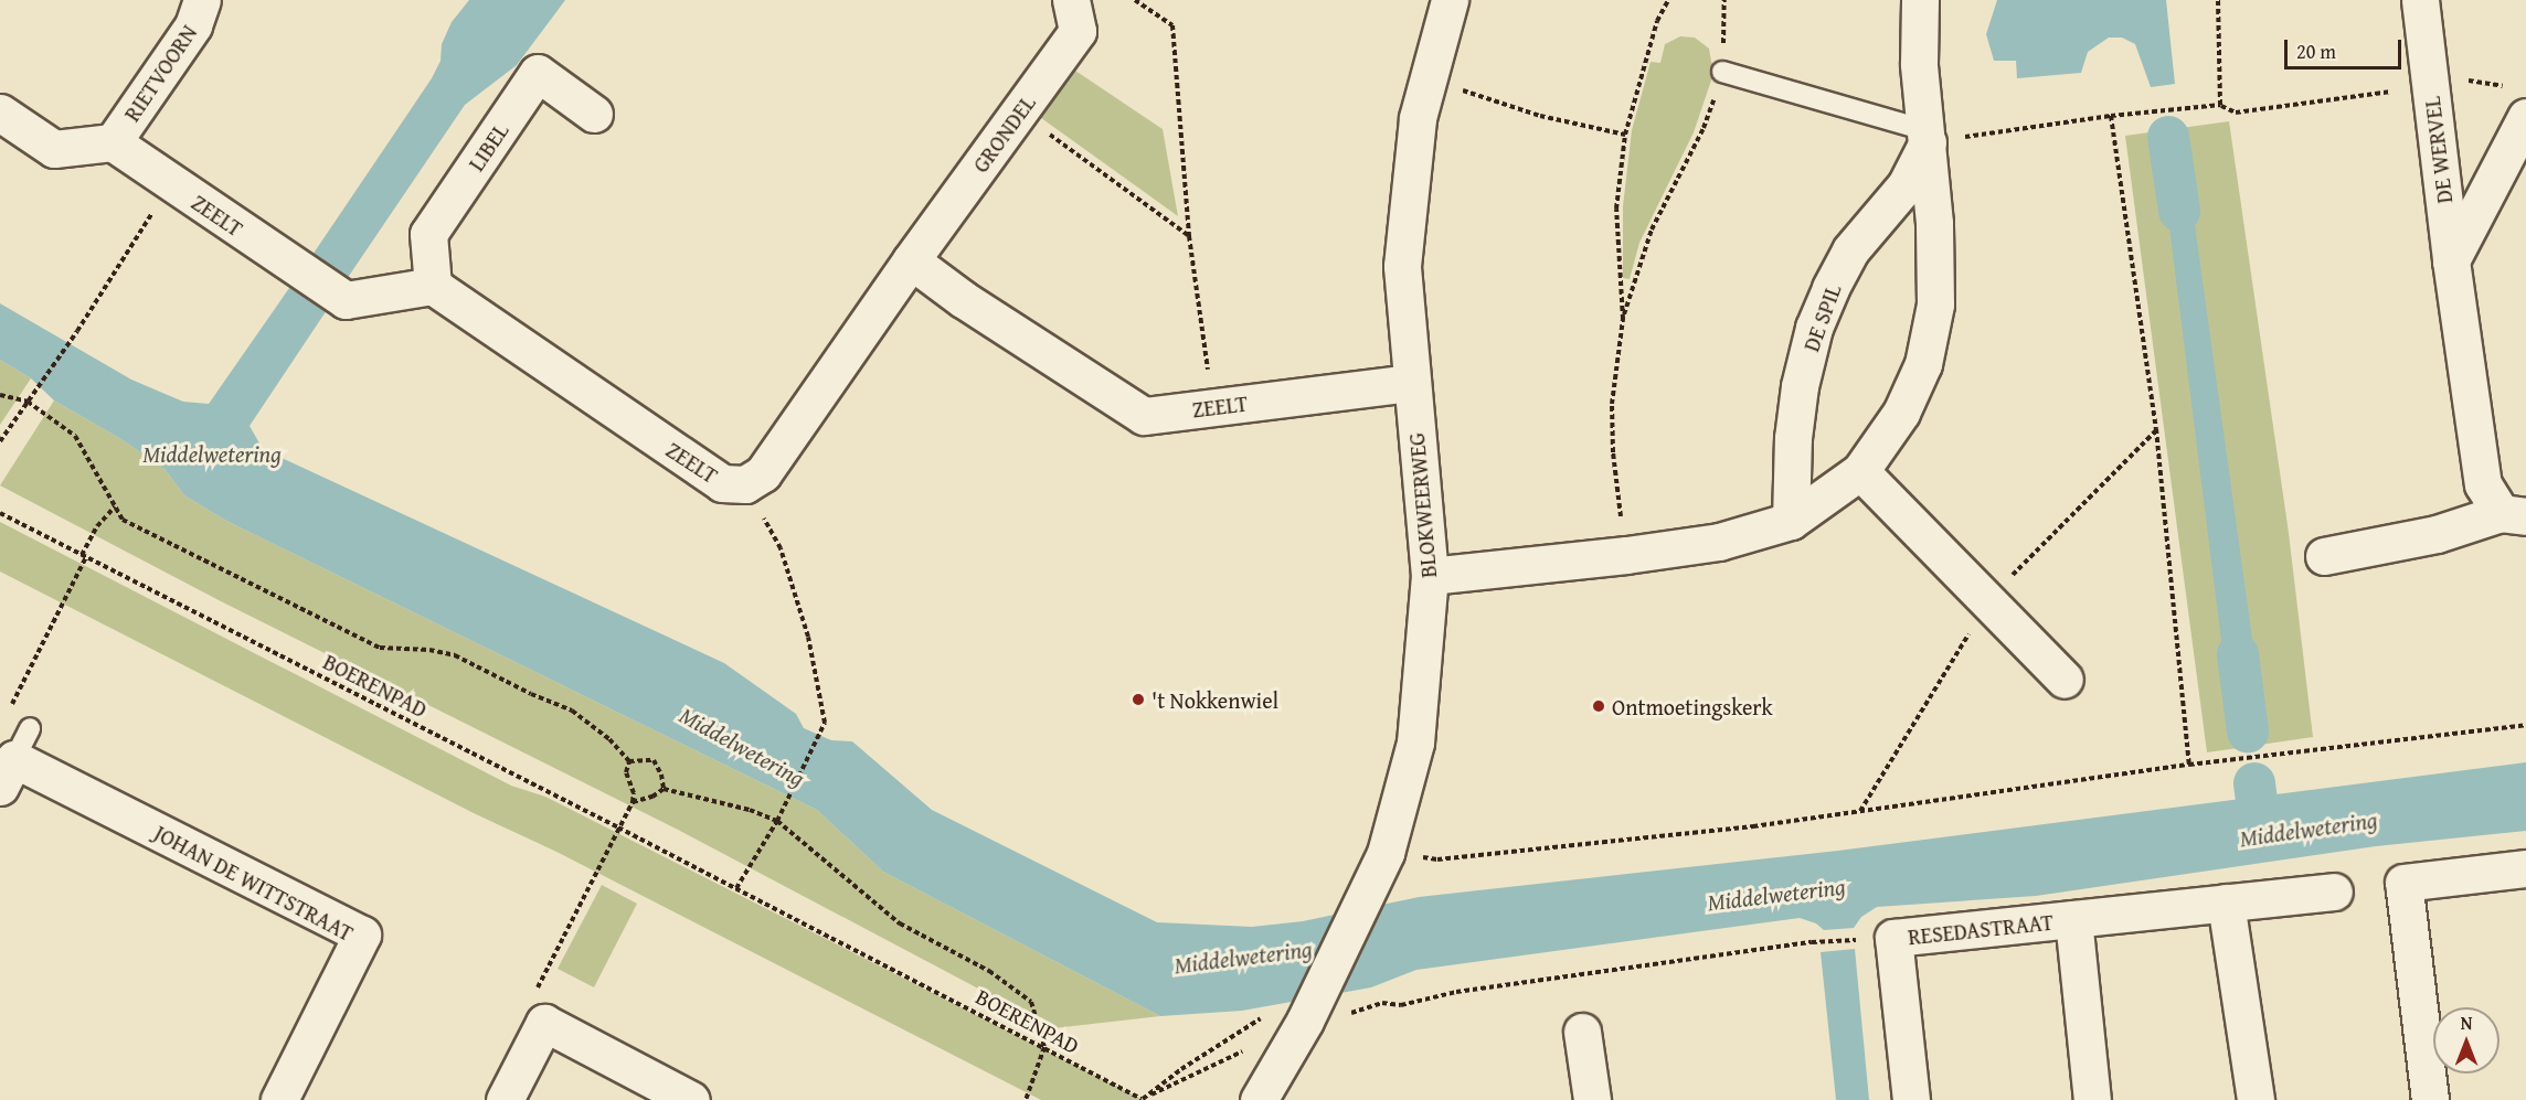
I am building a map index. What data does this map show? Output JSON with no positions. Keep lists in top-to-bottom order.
{
  "streets": {
    "street": [
      "RIETVOORN",
      "GRONDEL",
      "LIBEL",
      "DE WERVEL",
      "ZEELT",
      "DE SPIL",
      "BLOKWEERWEG",
      "JOHAN DE WITTSTRAAT",
      "RESEDASTRAAT"
    ],
    "path": ["BOERENPAD"]
  },
  "crossings": [
    ["RIETVOORN", "ZEELT"],
    ["GRONDEL", "ZEELT"],
    ["LIBEL", "ZEELT"],
    ["ZEELT", "BLOKWEERWEG"]
  ],
  "water": ["Middelwetering"],
  "places": ["'t Nokkenwiel", "Ontmoetingskerk"],
  "scale_bar": "20 m",
  "north": "top"
}
